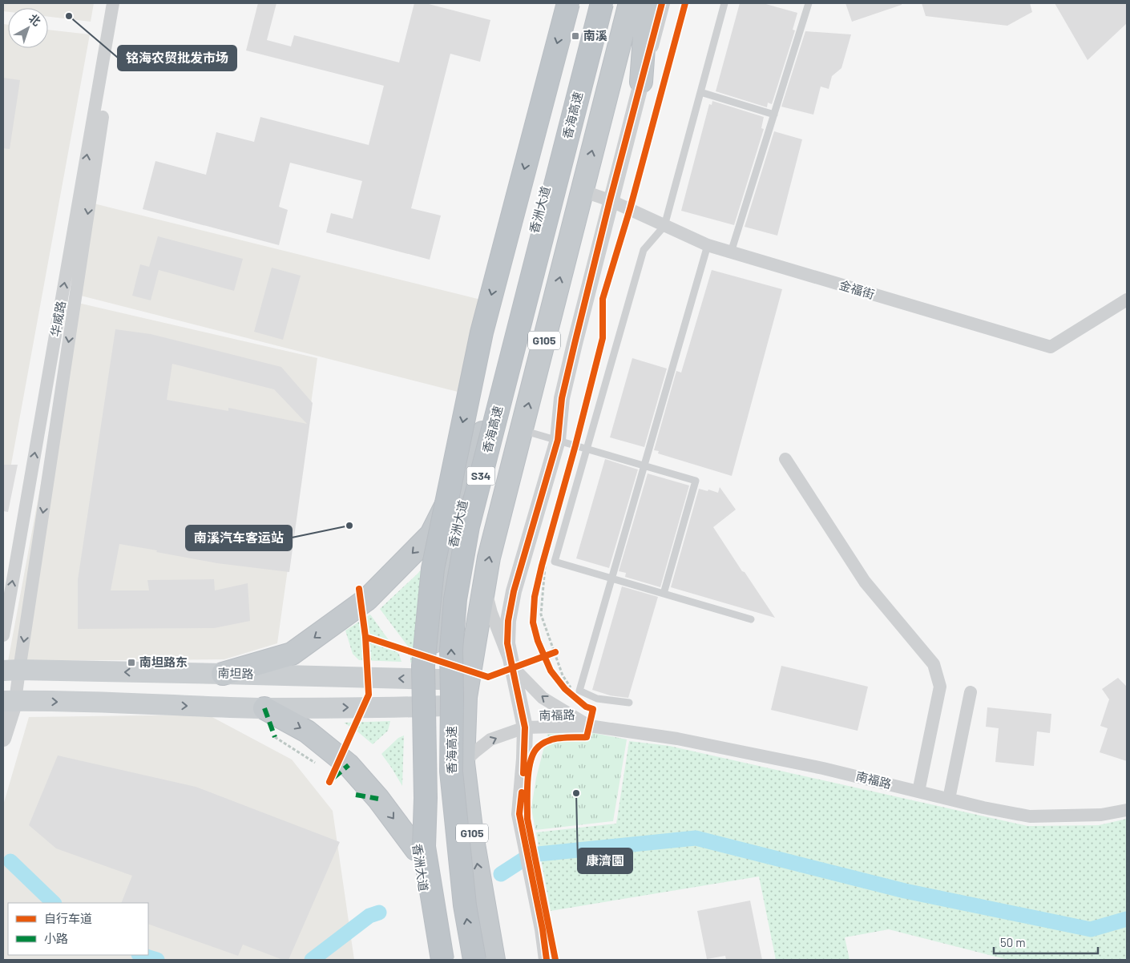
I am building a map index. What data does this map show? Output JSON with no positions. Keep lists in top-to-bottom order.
{
  "streets": {
    "highway": [
      "香海高速",
      "香洲大道",
      "G105",
      "S34"
    ],
    "main road": ["南坦路"],
    "street": ["金福街", "华威路", "南福路"]
  },
  "crossings": [
    ["香洲大道", "南坦路"],
    ["金福街", "G105"],
    ["G105", "南坦路"],
    ["G105", "南福路"]
  ],
  "places": {
    "other": ["铭海农贸批发市场", "南溪汽车客运站", "康濟園"],
    "transit": ["南溪", "南坦路东"]
  },
  "legend": ["自行车道", "小路"],
  "scale_bar": "50 m",
  "north": "top right"
}
